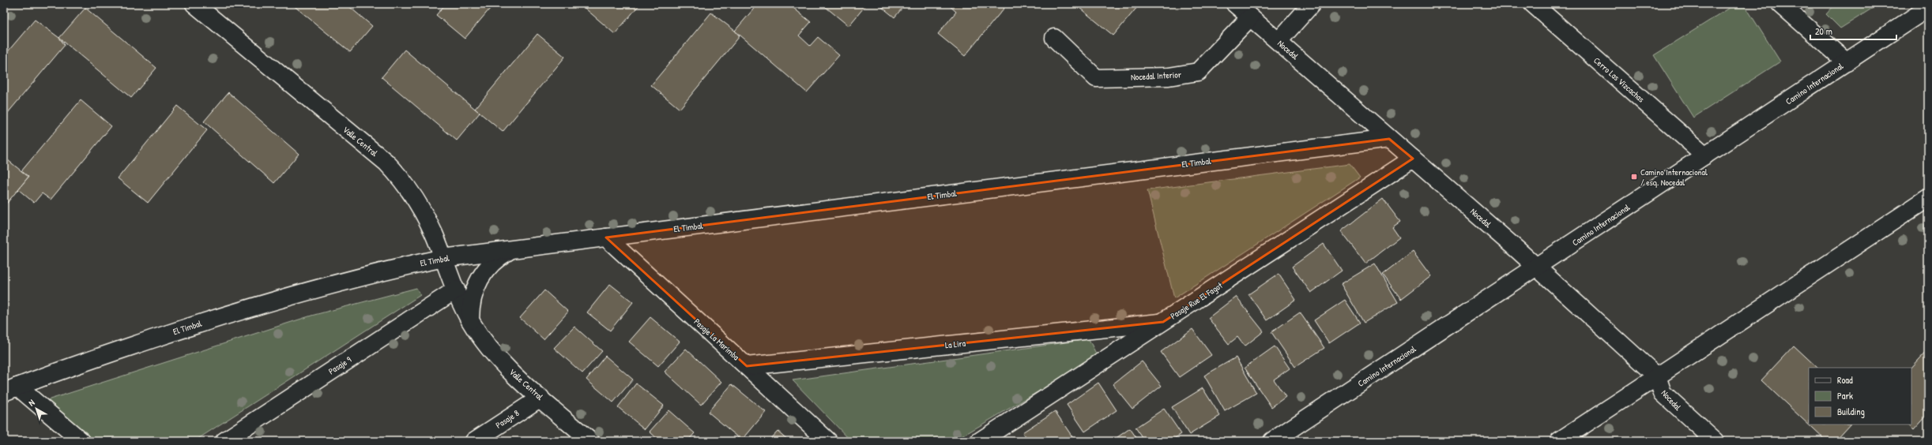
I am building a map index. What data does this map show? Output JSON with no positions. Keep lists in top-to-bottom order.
{
  "streets": {
    "street": [
      "Nocedal",
      "Nocedal Interior",
      "Cerro Las Vizcachas",
      "Camino Internacional",
      "Valle Central",
      "El Timbal",
      "Pasaje Rue El Fagot",
      "Pasaje La Marimba",
      "La Lira",
      "Pasaje 9",
      "Pasaje 8"
    ]
  },
  "crossings": [
    ["Nocedal", "Nocedal Interior"],
    ["Nocedal", "Camino Internacional"],
    ["Nocedal", "El Timbal"],
    ["Nocedal", "Pasaje Rue El Fagot"],
    ["Cerro Las Vizcachas", "Camino Internacional"],
    ["Valle Central", "El Timbal"],
    ["Valle Central", "Pasaje 9"],
    ["Valle Central", "Pasaje 8"],
    ["El Timbal", "Pasaje La Marimba"],
    ["Pasaje Rue El Fagot", "La Lira"],
    ["Pasaje La Marimba", "La Lira"]
  ],
  "places": {
    "transit": ["Camino Internacional / esq. Nocedal"]
  },
  "legend": ["Road", "Park", "Building"],
  "scale_bar": "20 m",
  "north": "top left"
}
